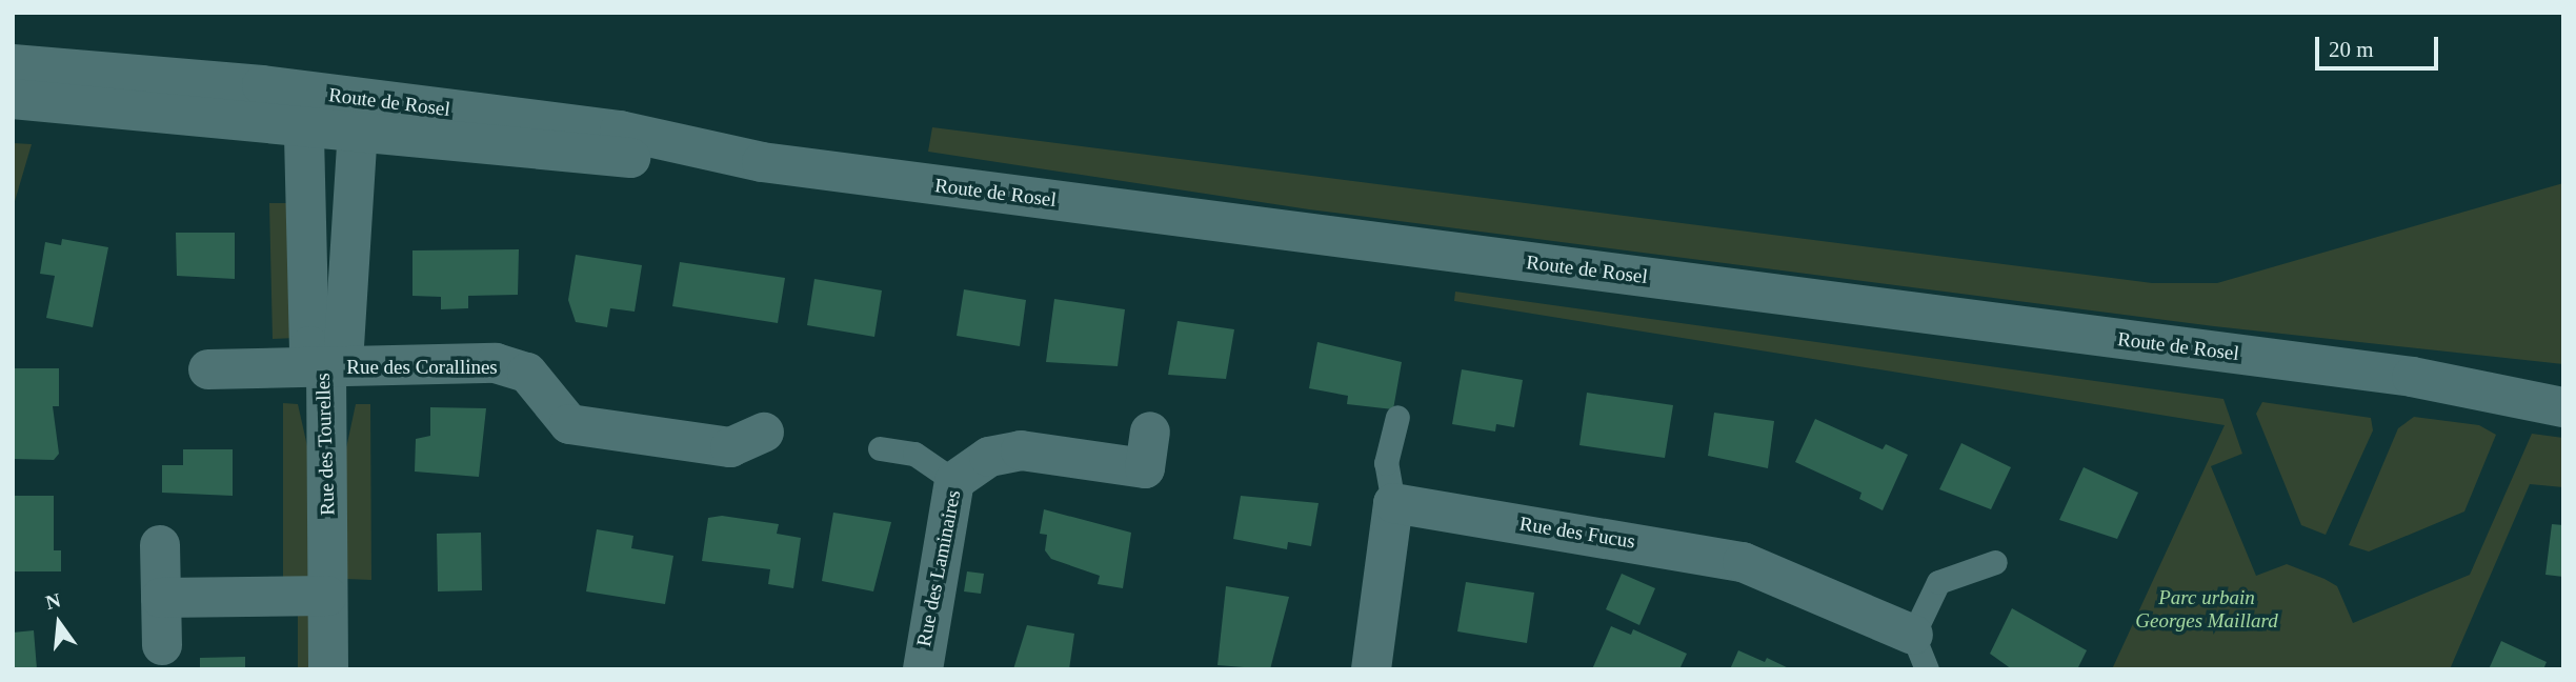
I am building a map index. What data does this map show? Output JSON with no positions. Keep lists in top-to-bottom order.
{
  "streets": {
    "street": [
      "Route de Rosel",
      "Rue des Corallines",
      "Rue des Tourelles",
      "Rue des Fucus",
      "Rue des Laminaires"
    ]
  },
  "crossings": [
    ["Route de Rosel", "Rue des Corallines"],
    ["Route de Rosel", "Rue des Tourelles"],
    ["Rue des Corallines", "Rue des Tourelles"]
  ],
  "parks": ["Parc urbain Georges Maillard"],
  "scale_bar": "20 m",
  "north": "top"
}
